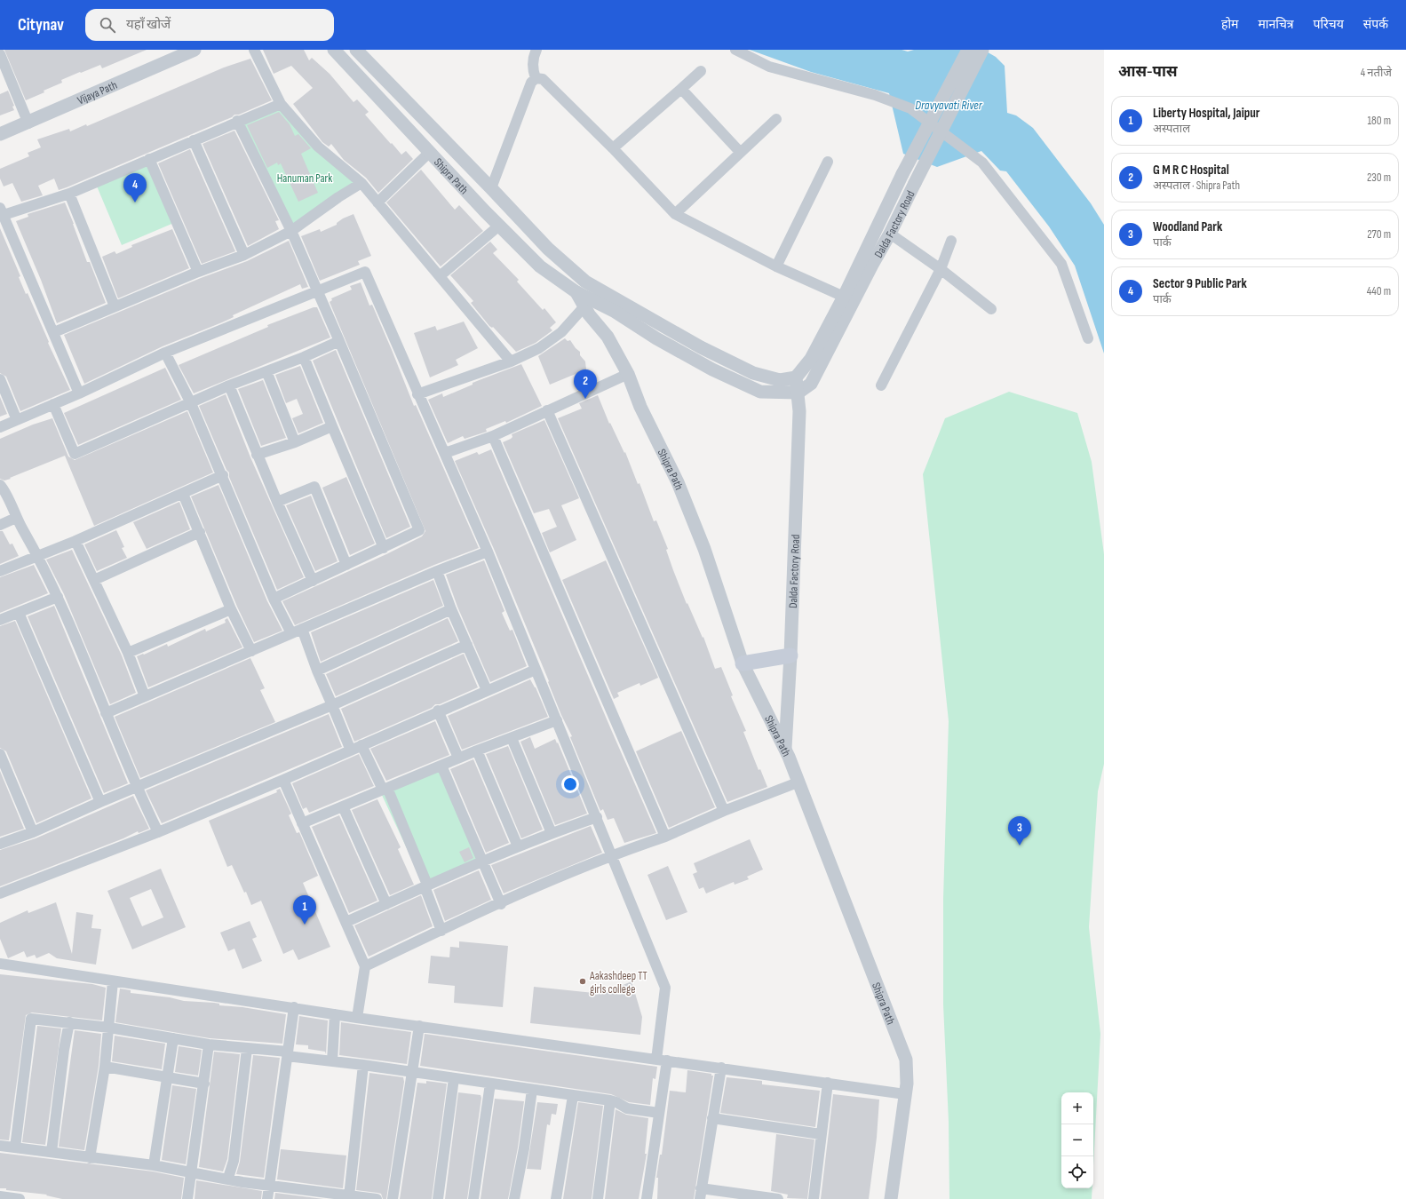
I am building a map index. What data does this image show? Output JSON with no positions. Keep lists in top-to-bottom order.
{
  "streets": {
    "street": ["Vijaya Path", "Shipra Path", "Dalda Factory Road"]
  },
  "crossings": [
    ["Shipra Path", "Dalda Factory Road"]
  ],
  "water": ["Dravyavati River"],
  "parks": ["Hanuman Park"],
  "places": ["Aakashdeep TT girls college"],
  "page": {
    "header": "Citynav",
    "search": "यहाँ खोजें",
    "nav": [
      "होम",
      "मानचित्र",
      "परिचय",
      "संपर्क"
    ],
    "heading": ["आस-पास", "4 नतीजे"],
    "list": [
      {
        "mark": "1",
        "name": "Liberty Hospital, Jaipur",
        "note": "अस्पताल",
        "value": "180 m"
      },
      {
        "mark": "2",
        "name": "G M R C Hospital",
        "note": "अस्पताल · Shipra Path",
        "value": "230 m"
      },
      {
        "mark": "3",
        "name": "Woodland Park",
        "note": "पार्क",
        "value": "270 m"
      },
      {
        "mark": "4",
        "name": "Sector 9 Public Park",
        "note": "पार्क",
        "value": "440 m"
      }
    ],
    "pins": [
      "4",
      "2",
      "3",
      "1"
    ],
    "map_buttons": ["+", "−"]
  }
}
